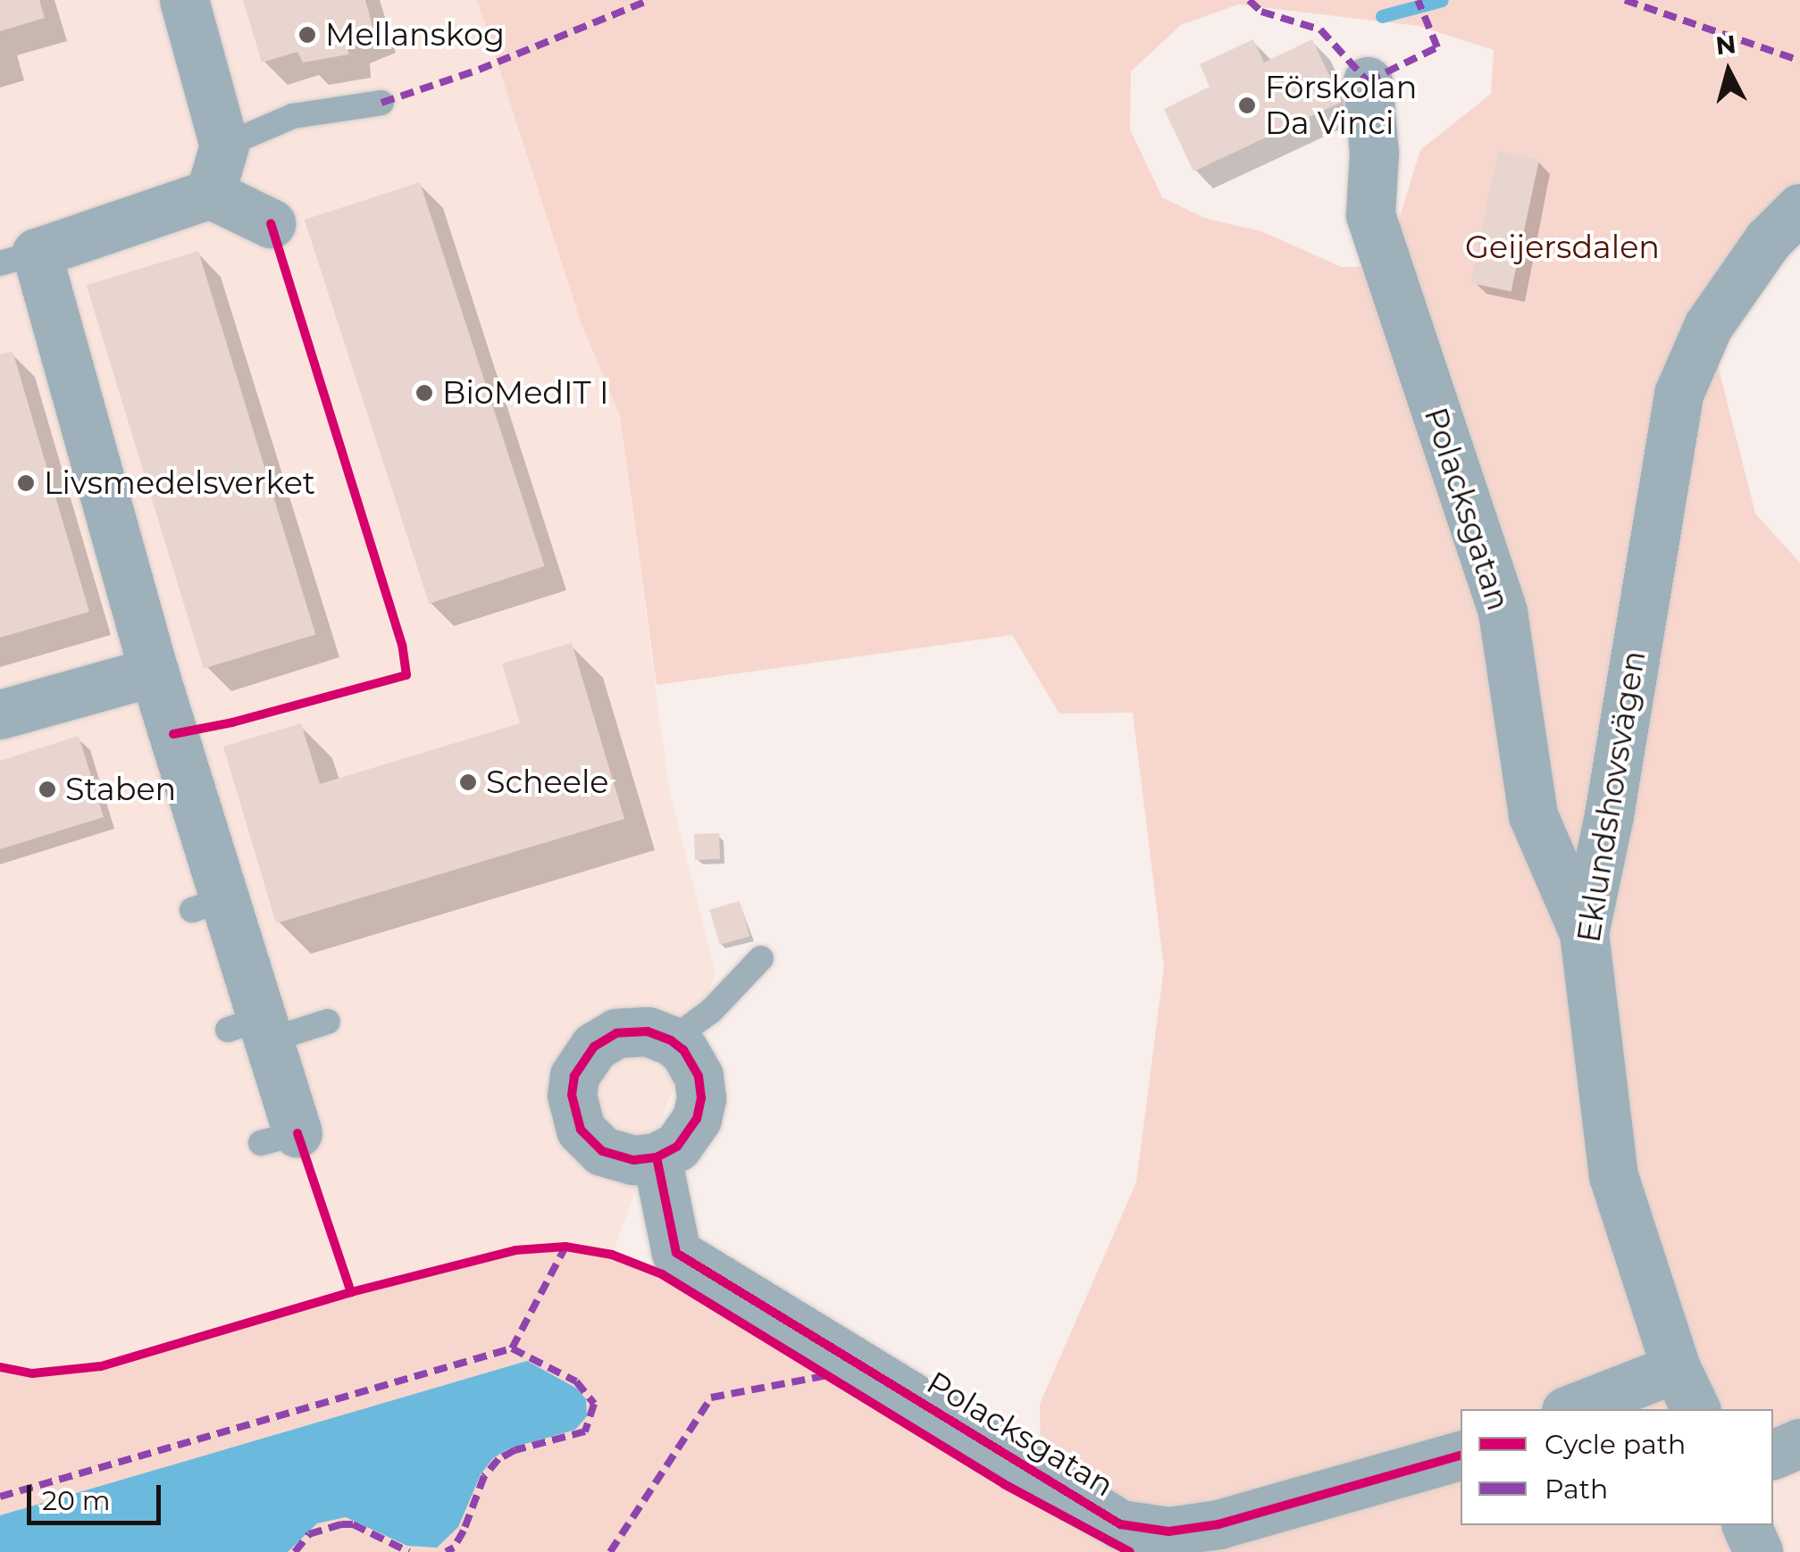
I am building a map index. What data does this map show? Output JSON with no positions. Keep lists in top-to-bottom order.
{
  "streets": {
    "street": ["Polacksgatan", "Eklundshovsvägen"]
  },
  "crossings": [
    ["Polacksgatan", "Eklundshovsvägen"]
  ],
  "parks": ["Geijersdalen"],
  "places": [
    "Mellanskog",
    "Förskolan Da Vinci",
    "BioMedIT I",
    "Livsmedelsverket",
    "Scheele",
    "Staben"
  ],
  "legend": ["Cycle path", "Path"],
  "scale_bar": "20 m",
  "north": "top"
}
